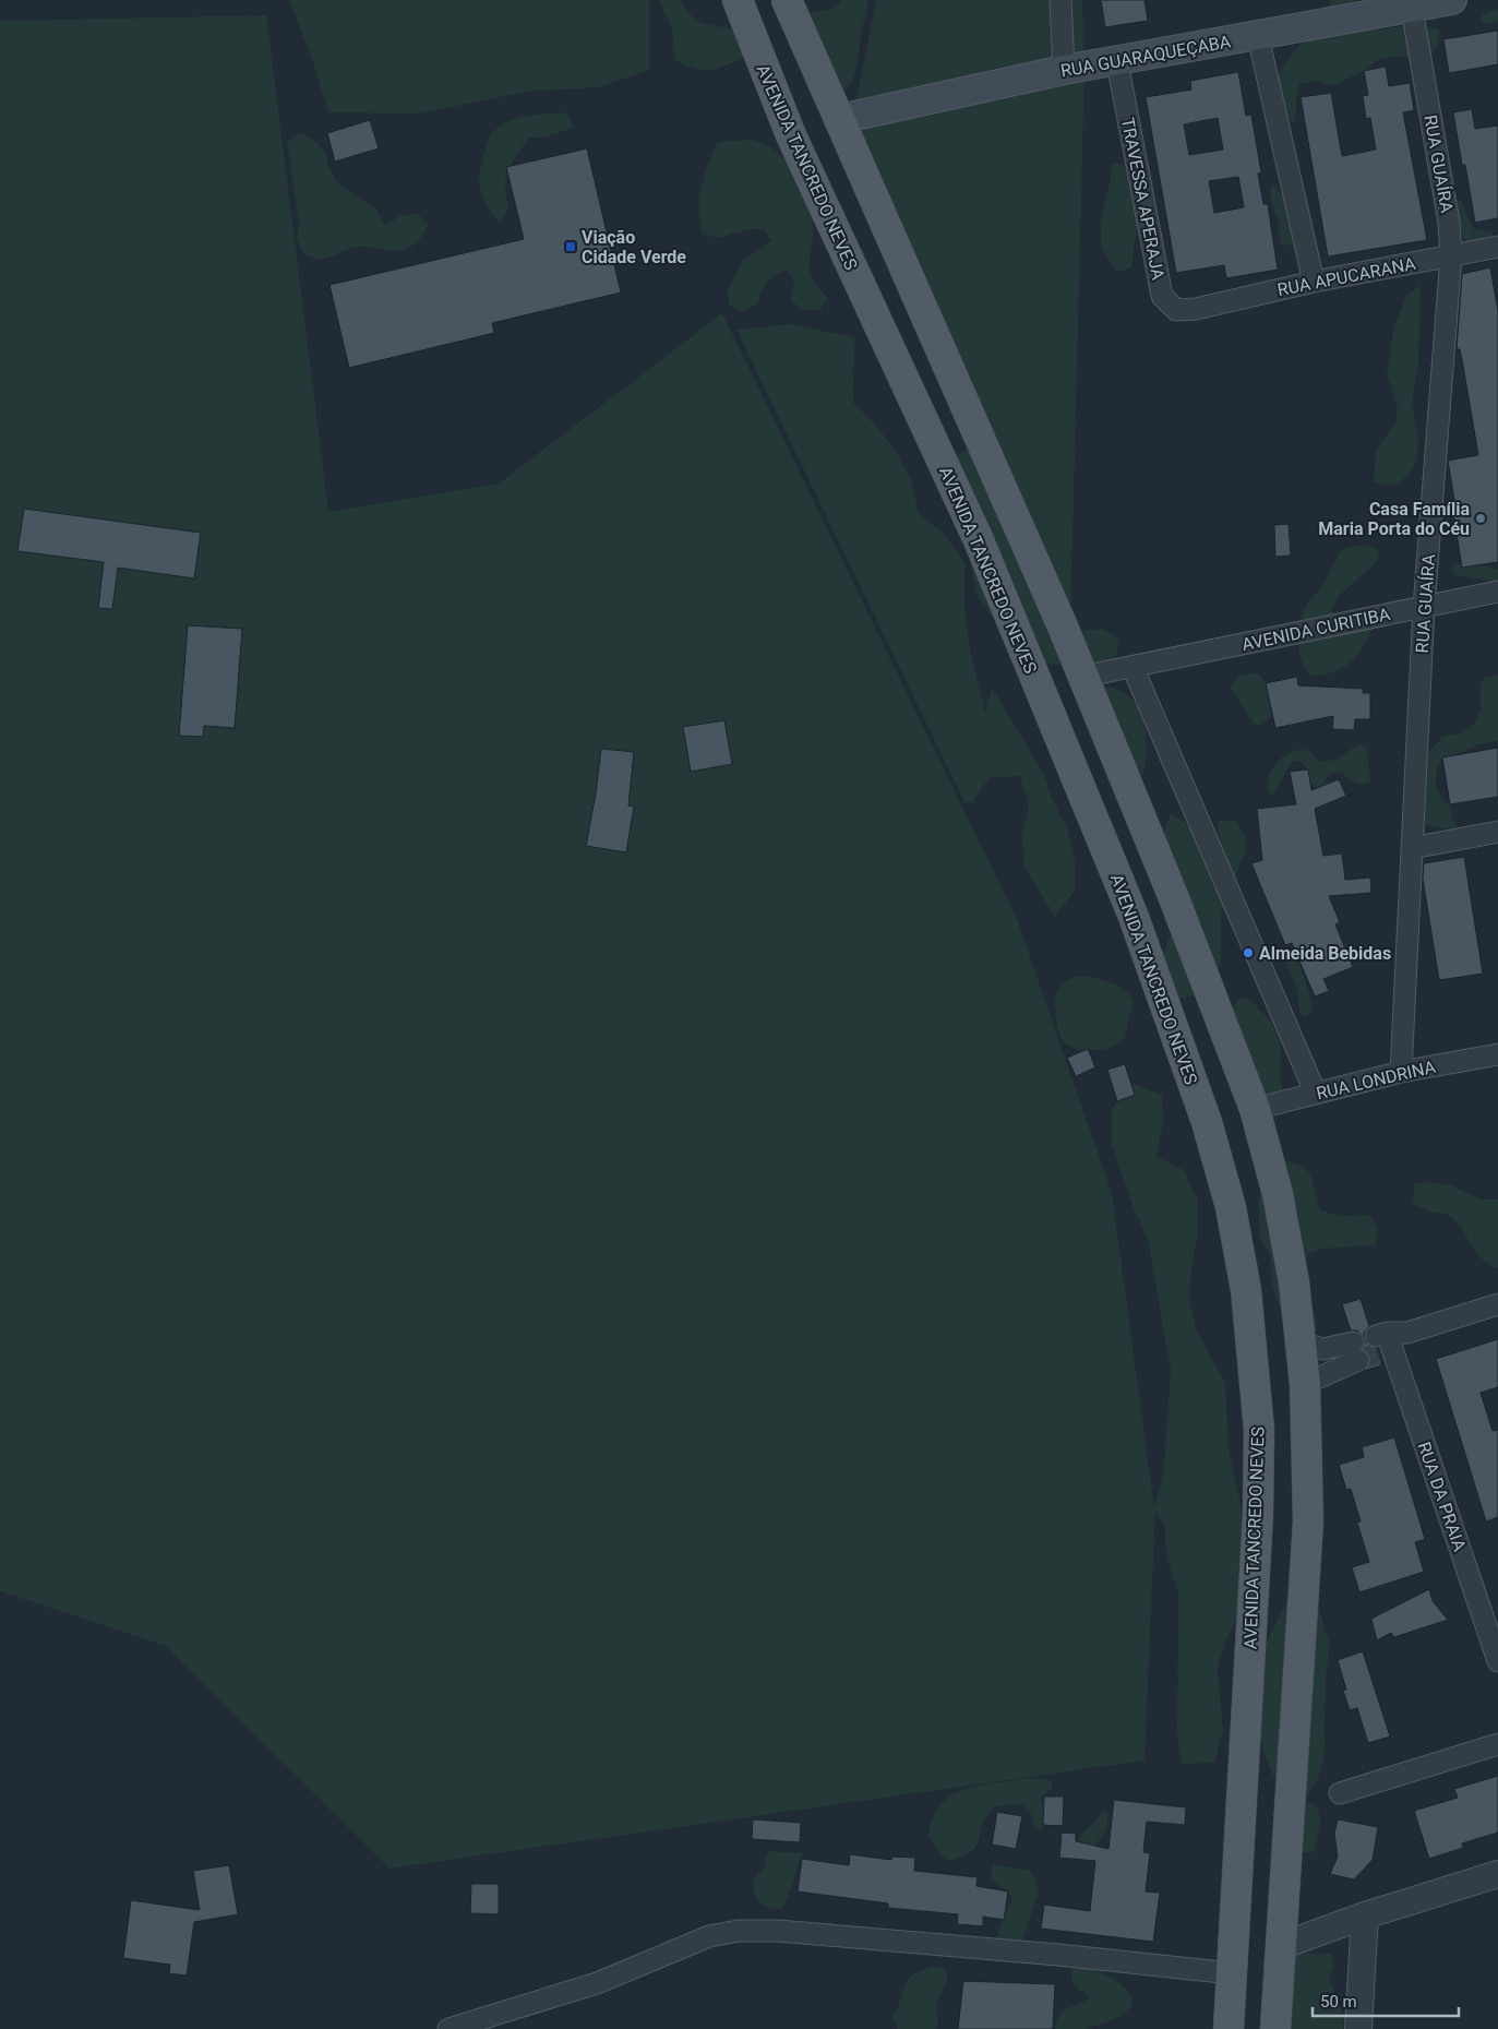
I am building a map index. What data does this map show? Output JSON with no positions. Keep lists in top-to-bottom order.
{
  "streets": {
    "main road": ["RUA GUARAQUEÇABA", "AVENIDA TANCREDO NEVES"],
    "street": [
      "RUA GUAÍRA",
      "TRAVESSA APERAJA",
      "RUA APUCARANA",
      "AVENIDA CURITIBA",
      "RUA LONDRINA",
      "RUA DA PRAIA"
    ]
  },
  "crossings": [
    ["RUA GUARAQUEÇABA", "RUA GUAÍRA"],
    ["RUA GUARAQUEÇABA", "TRAVESSA APERAJA"],
    ["RUA GUAÍRA", "RUA APUCARANA"],
    ["RUA GUAÍRA", "AVENIDA CURITIBA"],
    ["RUA GUAÍRA", "RUA LONDRINA"],
    ["TRAVESSA APERAJA", "RUA APUCARANA"]
  ],
  "places": {
    "transit": ["Viação Cidade Verde"],
    "other": ["Casa Família Maria Porta do Céu", "Almeida Bebidas"]
  },
  "scale_bar": "50 m"
}
